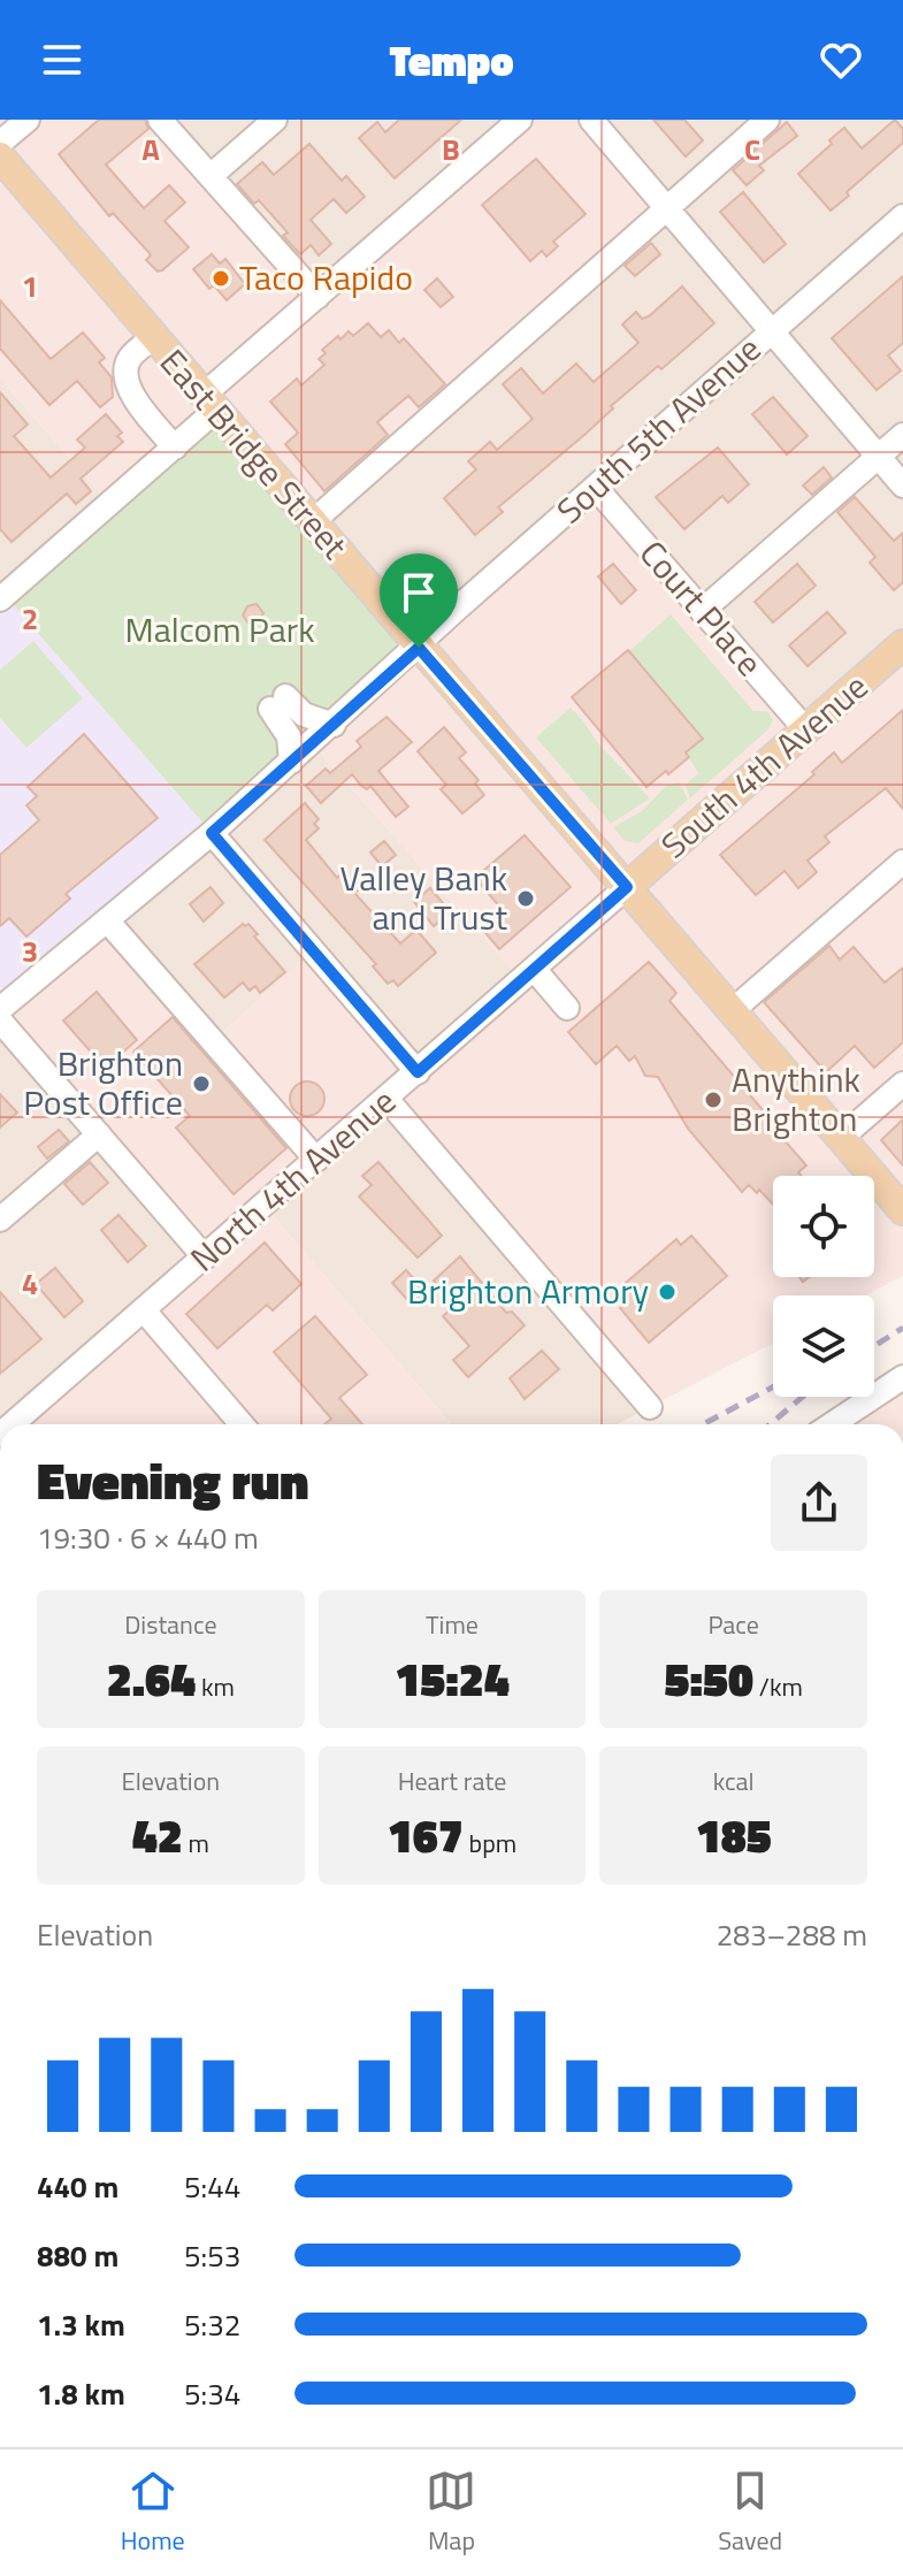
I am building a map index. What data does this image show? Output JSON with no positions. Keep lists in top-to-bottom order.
{
  "streets": {
    "main road": ["East Bridge Street", "South 4th Avenue"],
    "street": ["South 5th Avenue", "Court Place", "North 4th Avenue"]
  },
  "crossings": [
    ["South 5th Avenue", "East Bridge Street"],
    ["South 5th Avenue", "Court Place"],
    ["East Bridge Street", "South 4th Avenue"],
    ["East Bridge Street", "North 4th Avenue"],
    ["Court Place", "South 4th Avenue"],
    ["South 4th Avenue", "North 4th Avenue"]
  ],
  "parks": ["Malcom Park"],
  "places": [
    "Taco Rapido",
    "Valley Bank and Trust",
    "Brighton Post Office",
    "Anythink Brighton",
    "Brighton Armory"
  ],
  "page": {
    "header": "Tempo",
    "heading": ["Evening run", "19:30 · 6 × 440 m"],
    "stats": [
      ["Distance", "2.64 km"],
      ["Time", "15:24"],
      ["Pace", "5:50 /km"],
      ["Elevation", "42 m"],
      ["Heart rate", "167 bpm"],
      ["kcal", "185"]
    ],
    "chart": ["Elevation", "283–288 m"],
    "list": [
      {
        "name": "440 m",
        "note": "5:44"
      },
      {
        "name": "880 m",
        "note": "5:53"
      },
      {
        "name": "1.3 km",
        "note": "5:32"
      },
      {
        "name": "1.8 km",
        "note": "5:34"
      }
    ],
    "tabs": ["Home", "Map", "Saved"]
  },
  "grid": {
    "columns": ["A", "B", "C"],
    "rows": [
      "1",
      "2",
      "3",
      "4"
    ]
  }
}
